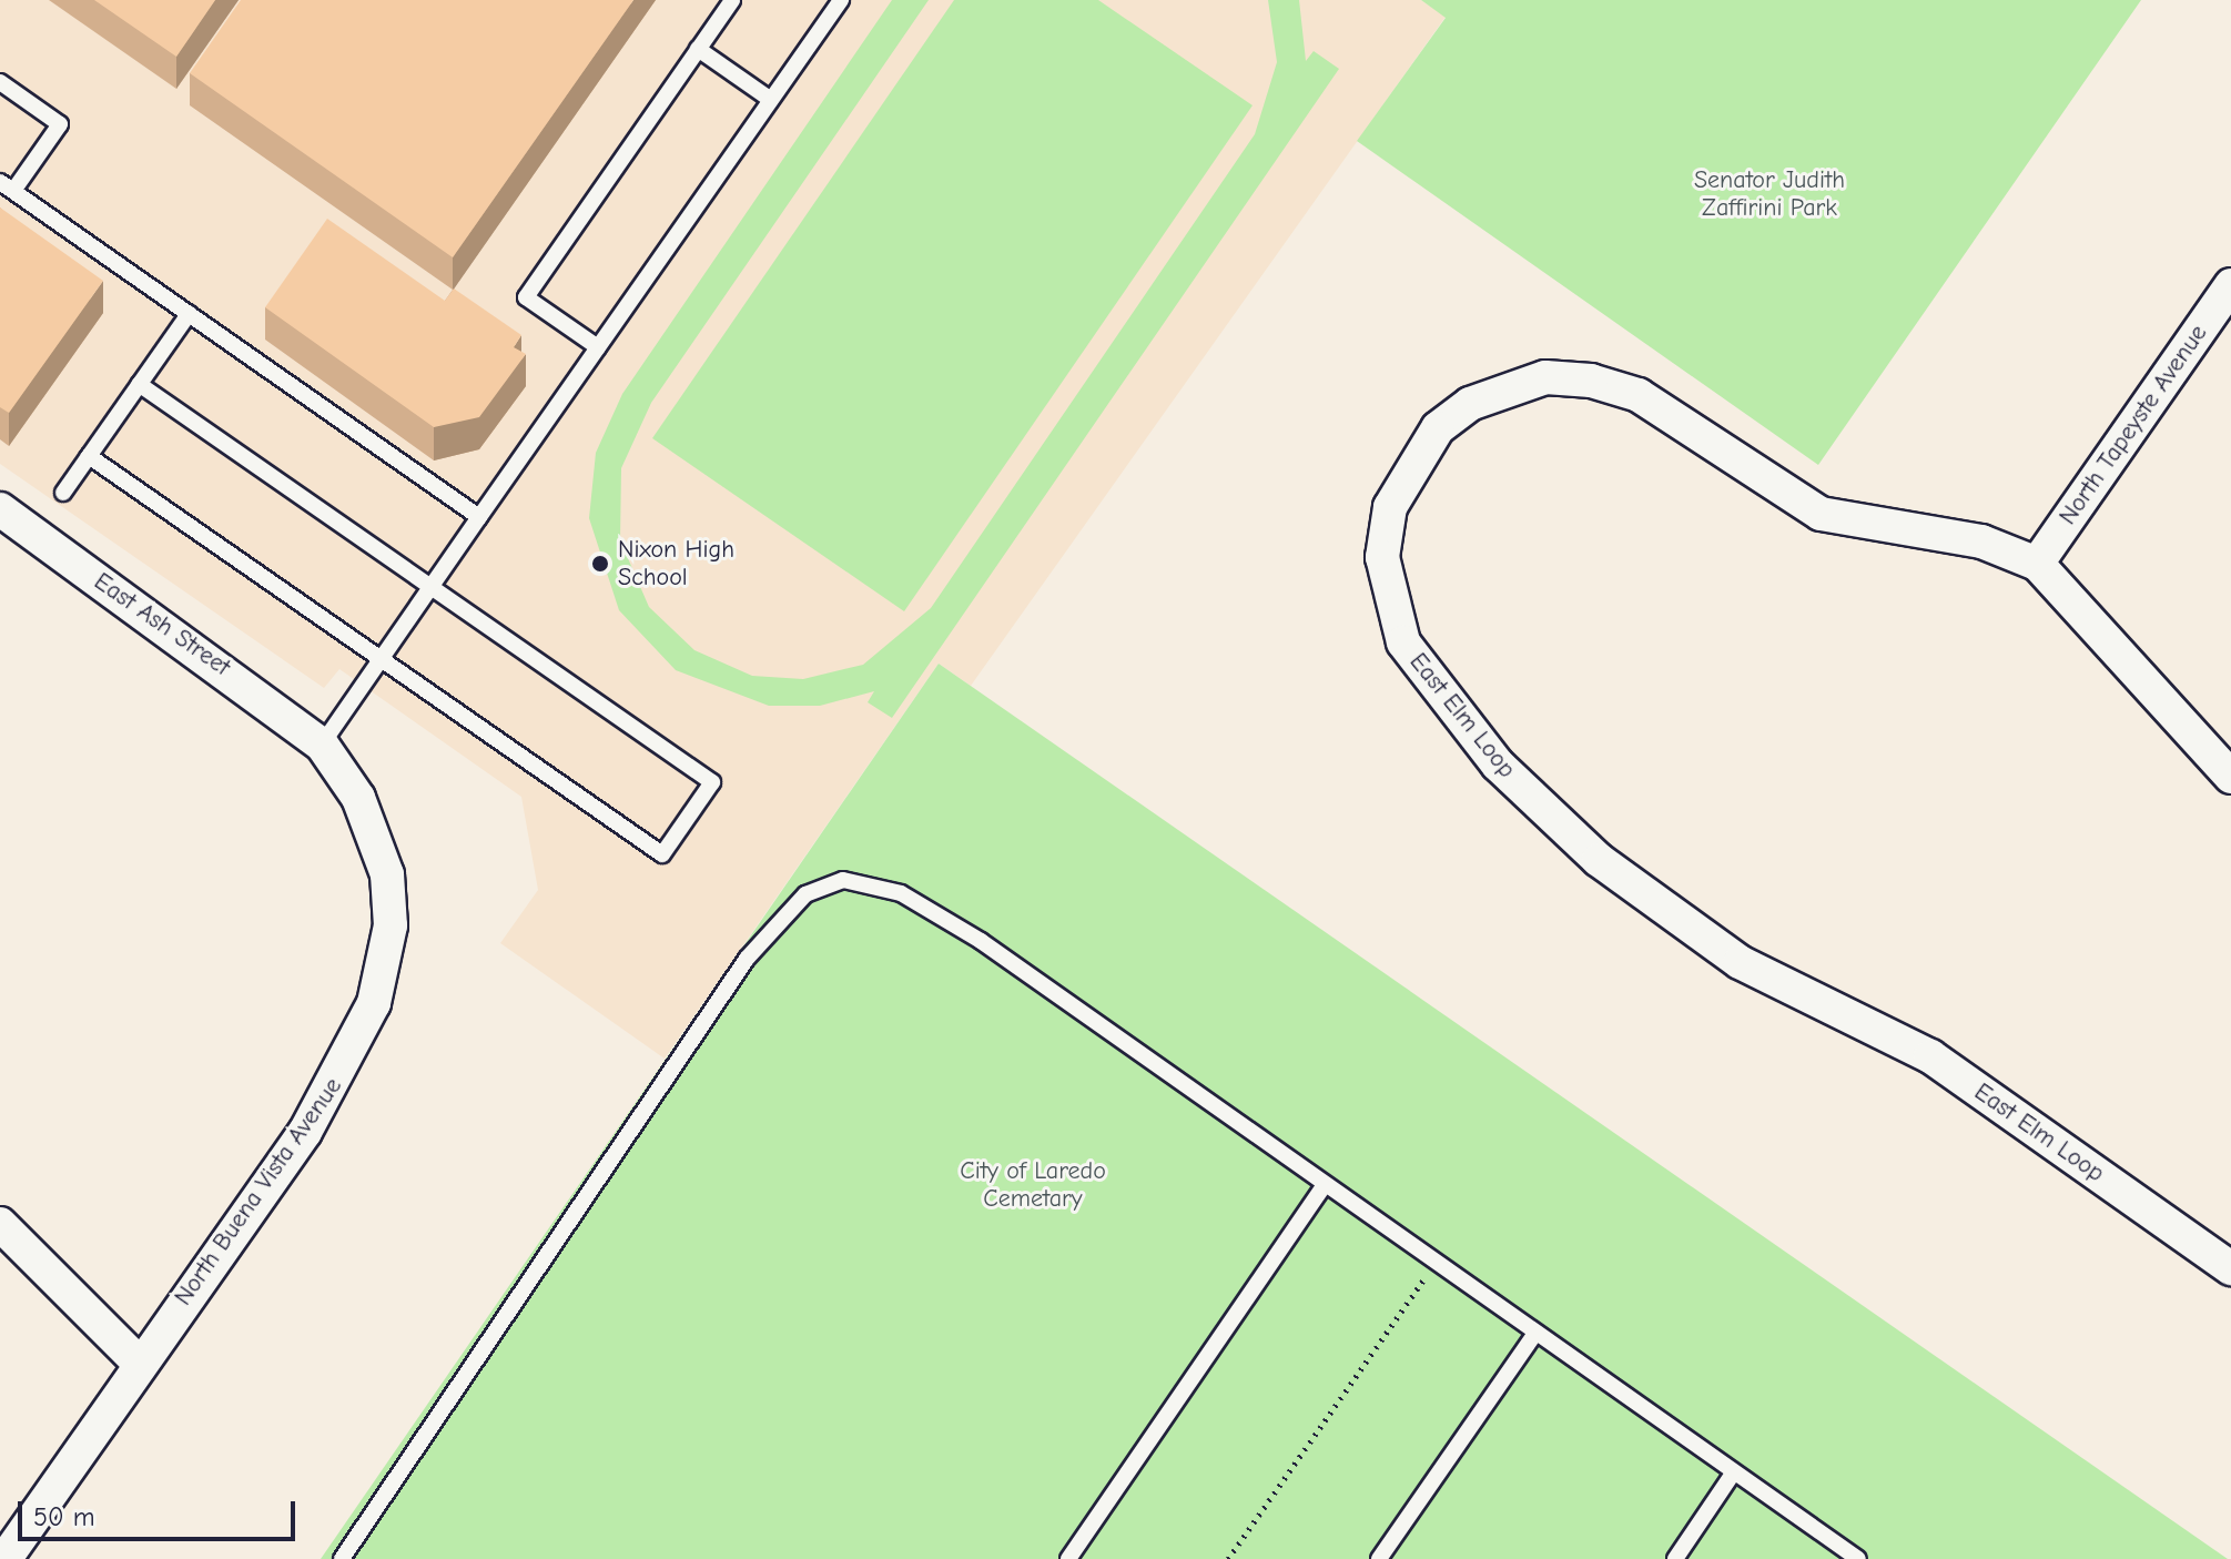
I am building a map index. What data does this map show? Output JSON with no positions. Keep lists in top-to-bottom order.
{
  "streets": {
    "street": [
      "North Tapeyste Avenue",
      "East Ash Street",
      "East Elm Loop",
      "North Buena Vista Avenue"
    ]
  },
  "crossings": [
    ["North Tapeyste Avenue", "East Elm Loop"],
    ["East Ash Street", "North Buena Vista Avenue"]
  ],
  "parks": ["Senator Judith Zaffirini Park", "City of Laredo Cemetary"],
  "places": ["Nixon High School"],
  "scale_bar": "50 m"
}
